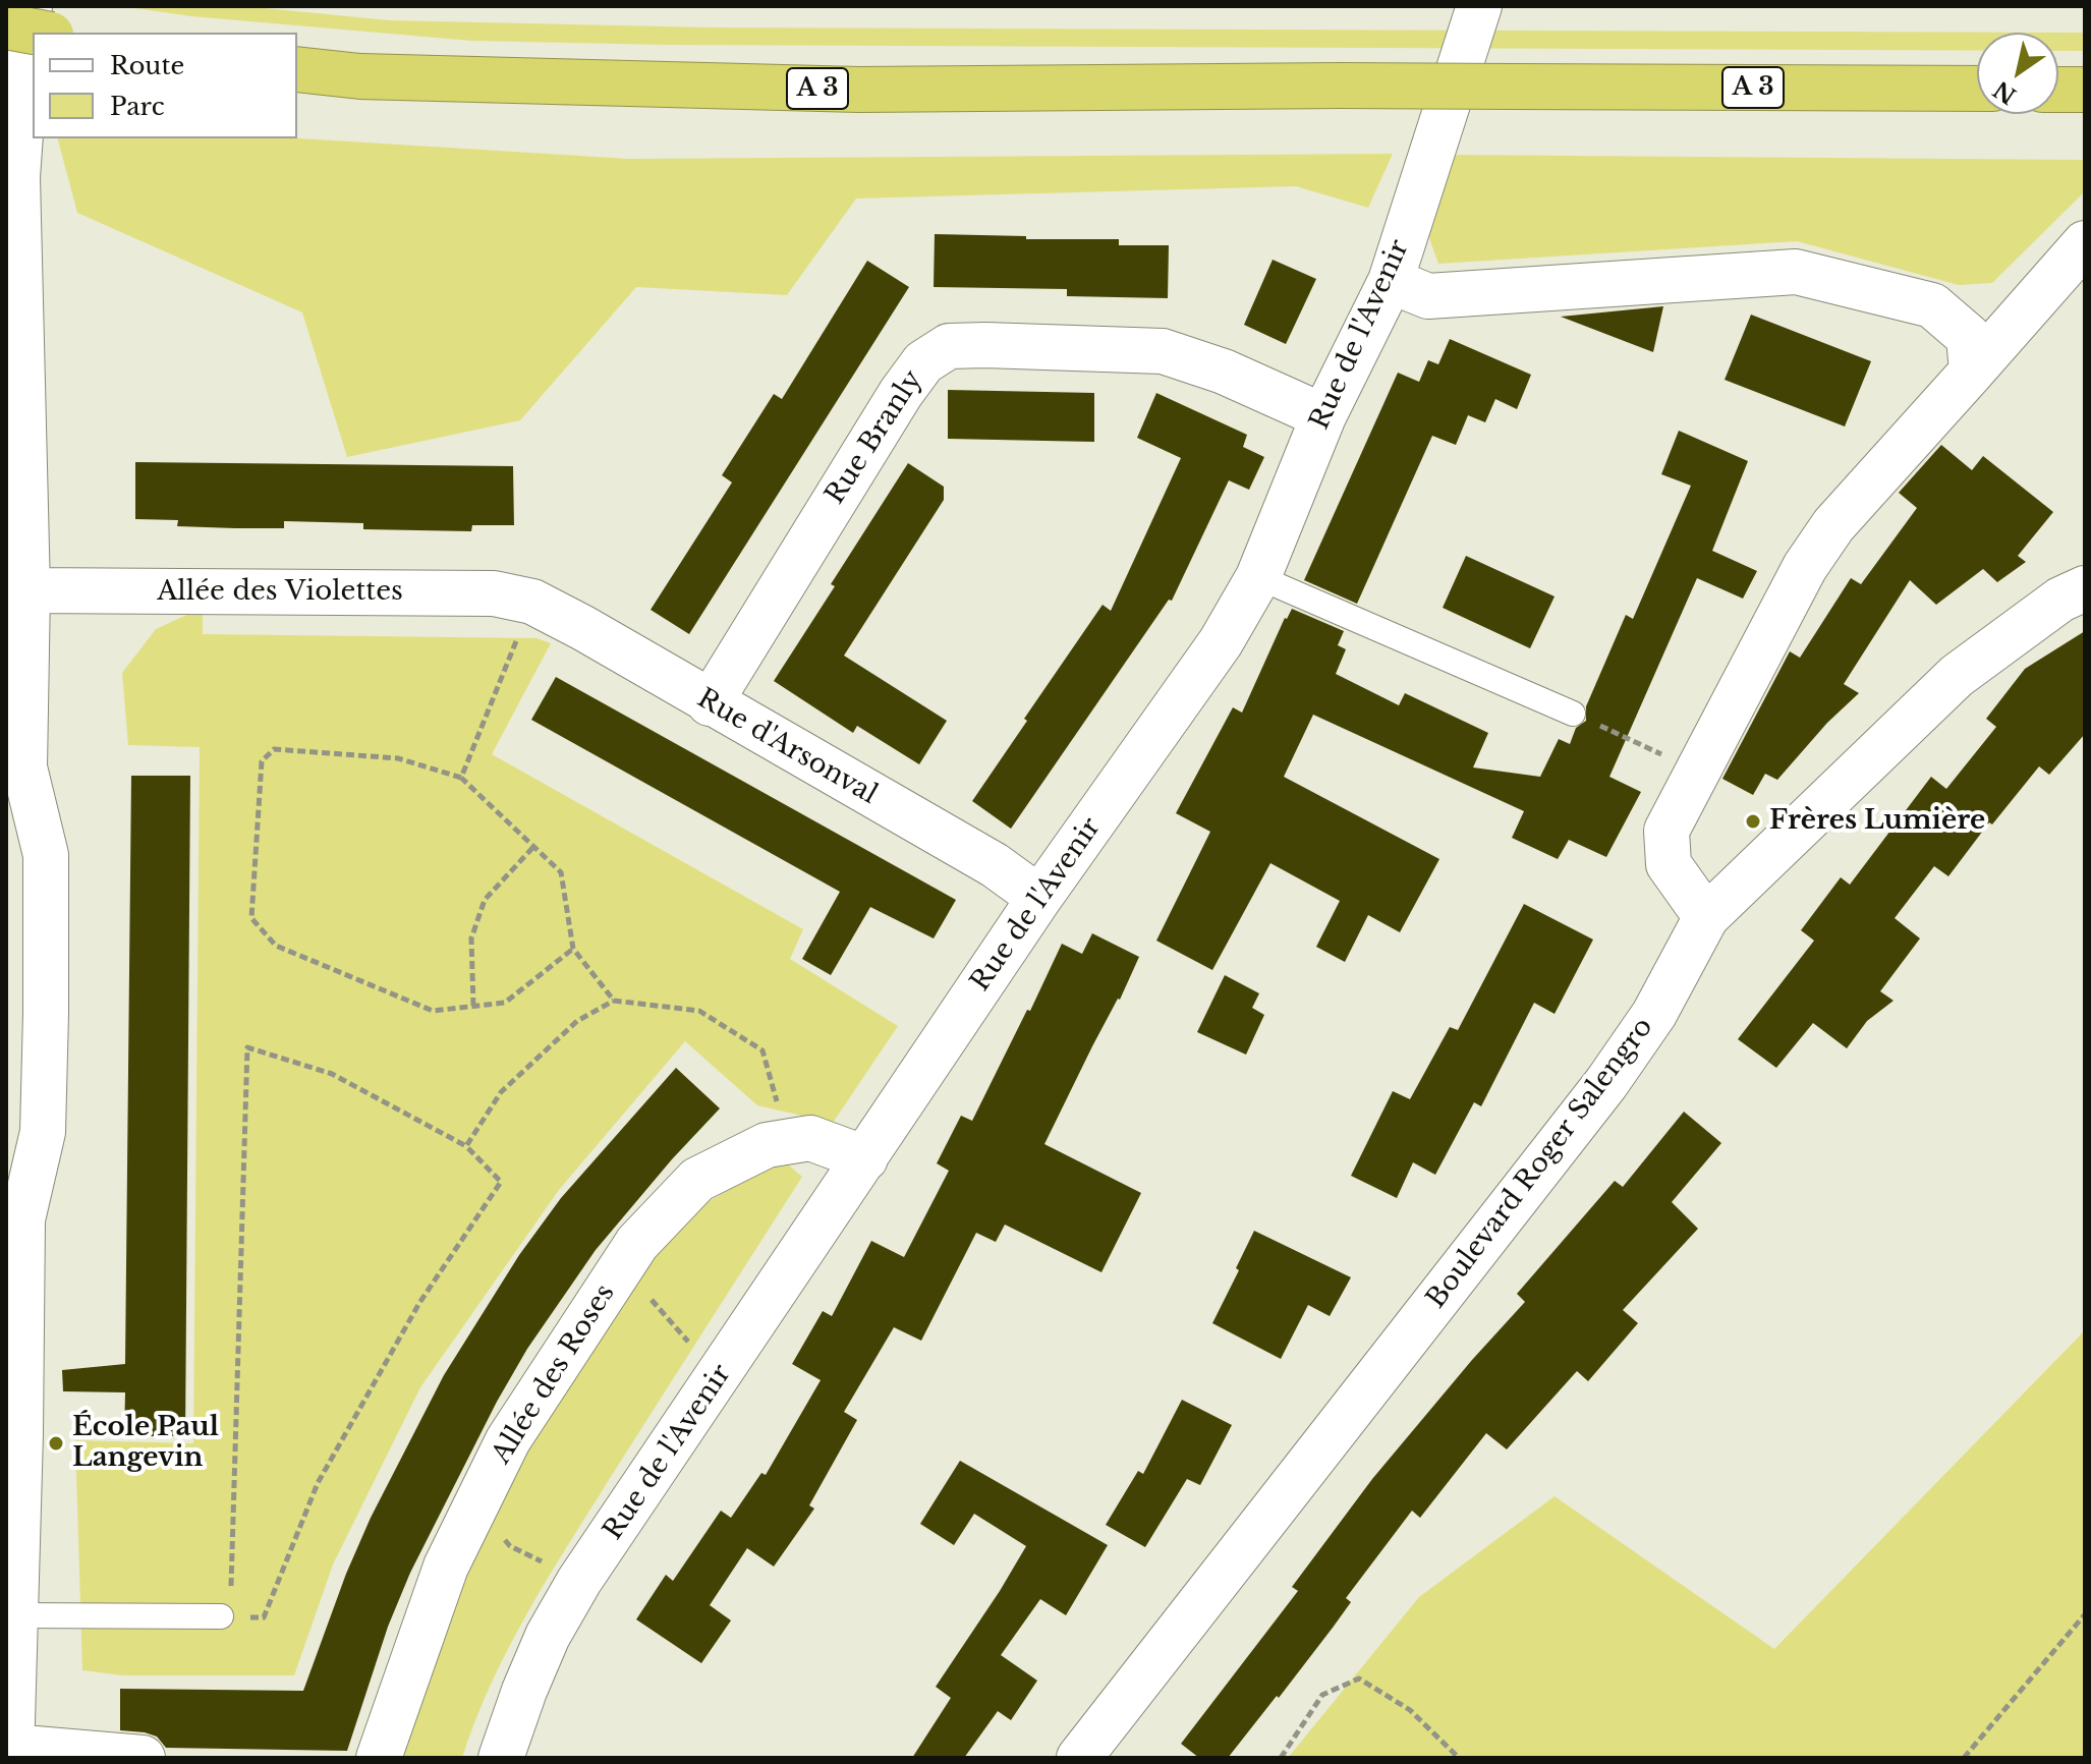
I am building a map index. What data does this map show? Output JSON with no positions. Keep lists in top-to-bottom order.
{
  "streets": {
    "highway": ["A 3"],
    "street": [
      "Rue de l'Avenir",
      "Rue Branly",
      "Allée des Violettes",
      "Rue d'Arsonval",
      "Boulevard Roger Salengro",
      "Allée des Roses"
    ]
  },
  "crossings": [
    ["Rue de l'Avenir", "Rue Branly"],
    ["Rue de l'Avenir", "Rue d'Arsonval"],
    ["Rue de l'Avenir", "Allée des Roses"],
    ["Rue Branly", "Rue d'Arsonval"],
    ["Allée des Violettes", "Rue d'Arsonval"]
  ],
  "places": ["Frères Lumière", "École Paul Langevin"],
  "legend": ["Route", "Parc"],
  "north": "bottom left"
}
